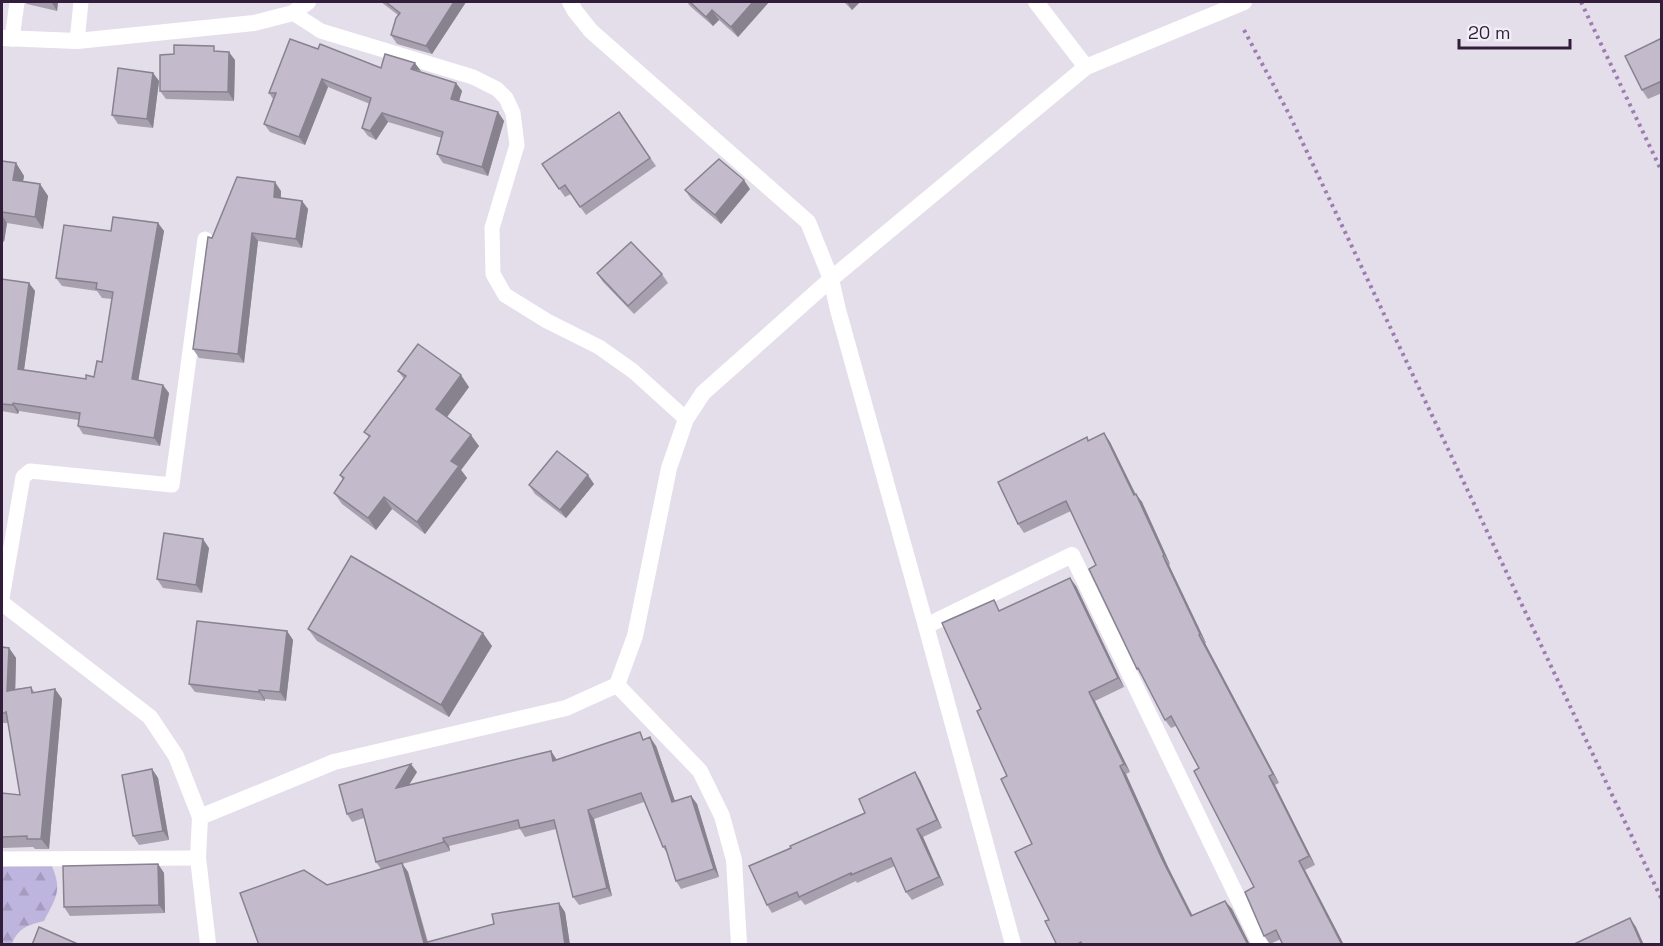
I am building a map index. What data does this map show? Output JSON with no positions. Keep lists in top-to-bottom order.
{
  "scale_bar": "20 m"
}
